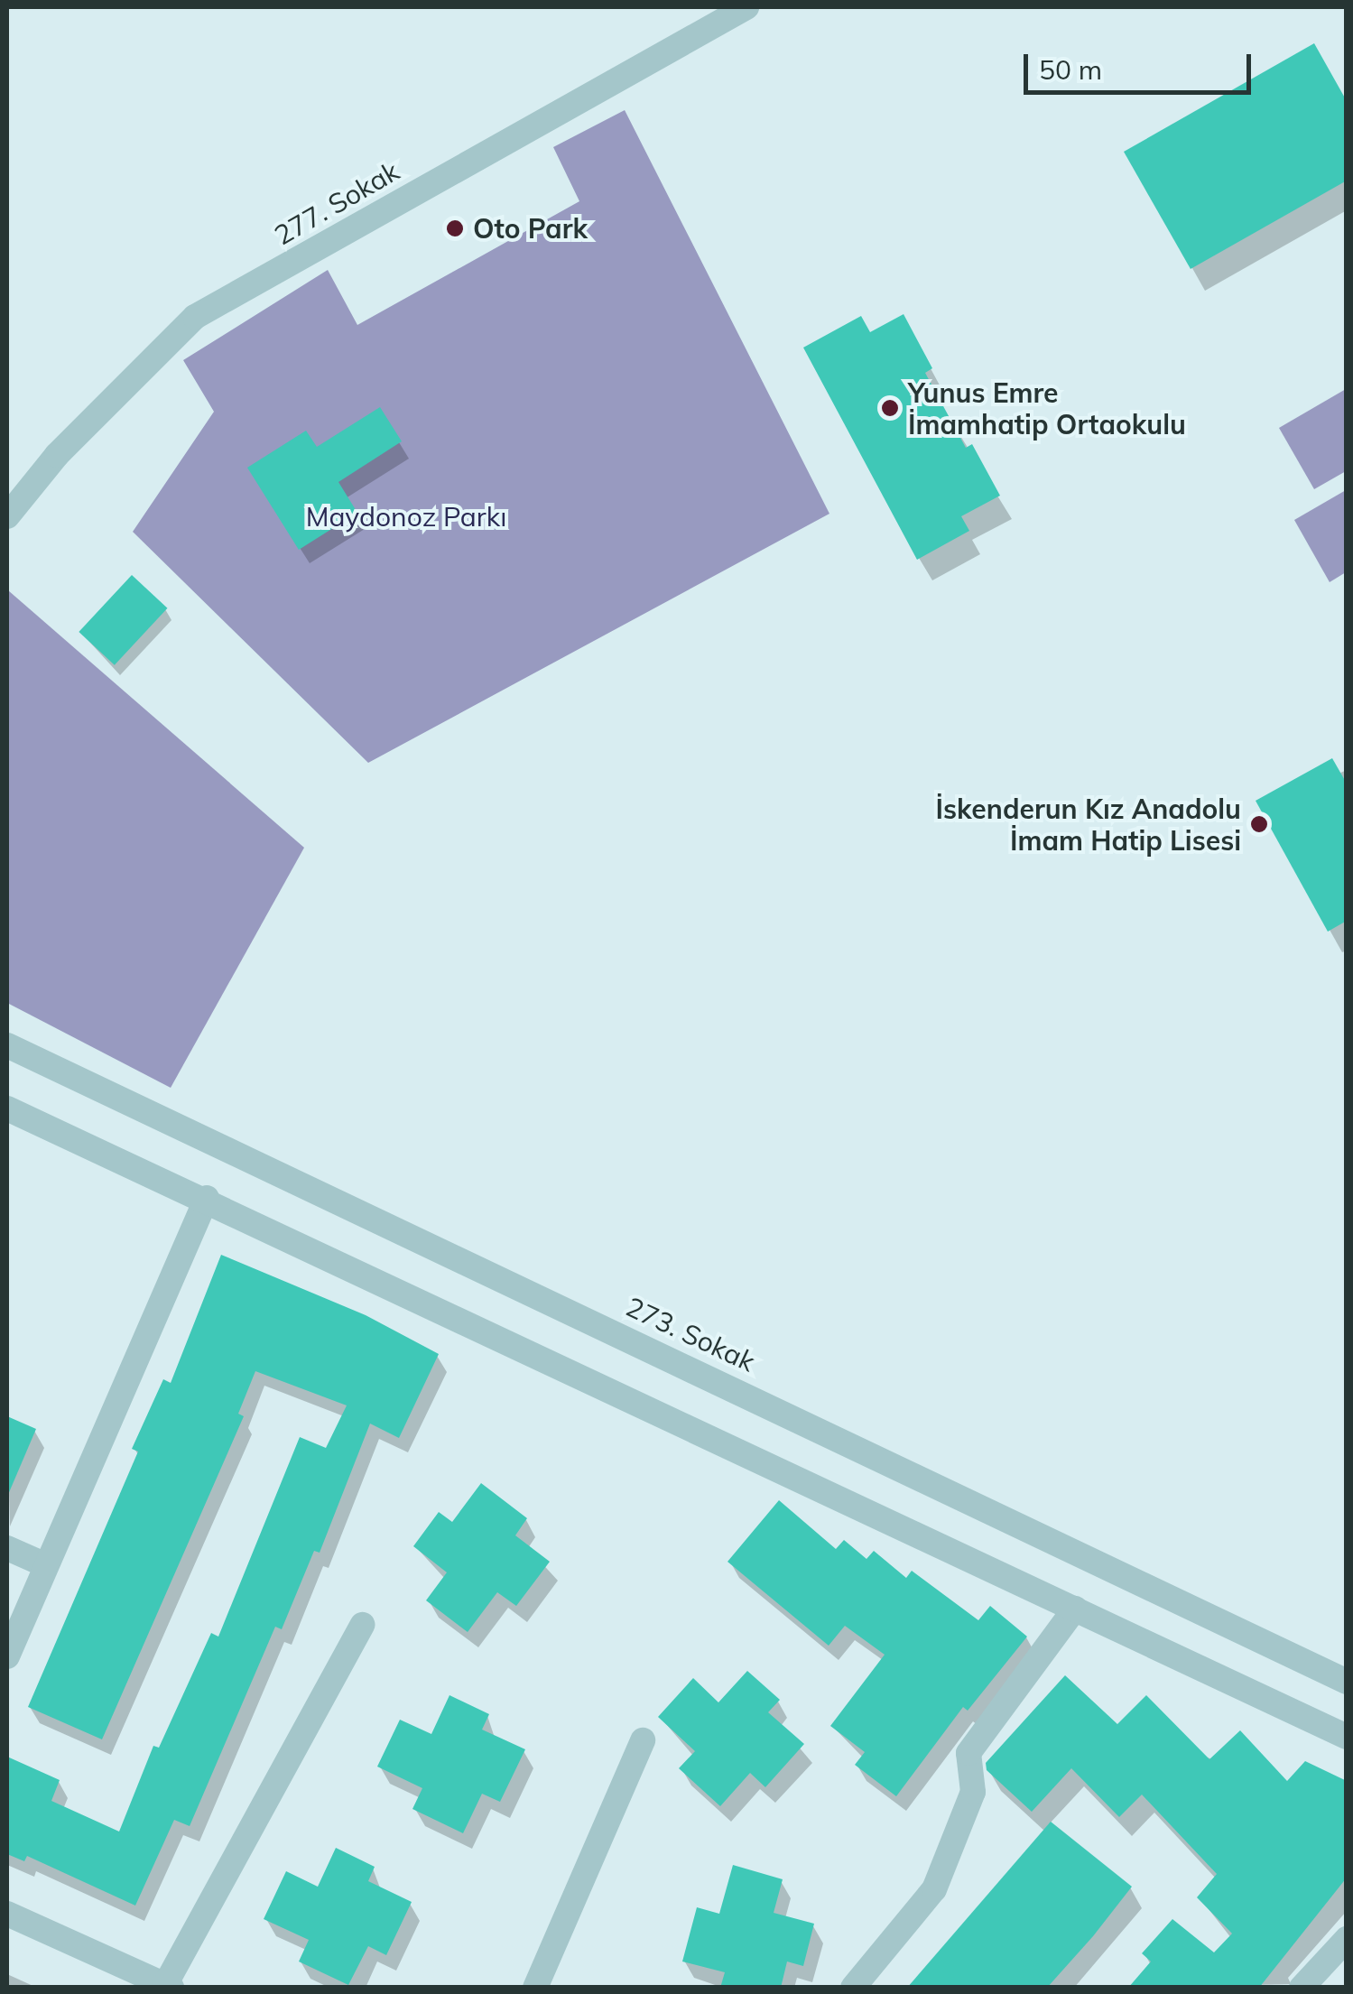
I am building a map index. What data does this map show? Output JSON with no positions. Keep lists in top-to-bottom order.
{
  "streets": {
    "street": ["277. Sokak", "273. Sokak"]
  },
  "parks": ["Maydonoz Parkı"],
  "places": ["Oto Park", "Yunus Emre İmamhatip Ortaokulu", "İskenderun Kız Anadolu İmam Hatip Lisesi"],
  "scale_bar": "50 m"
}
